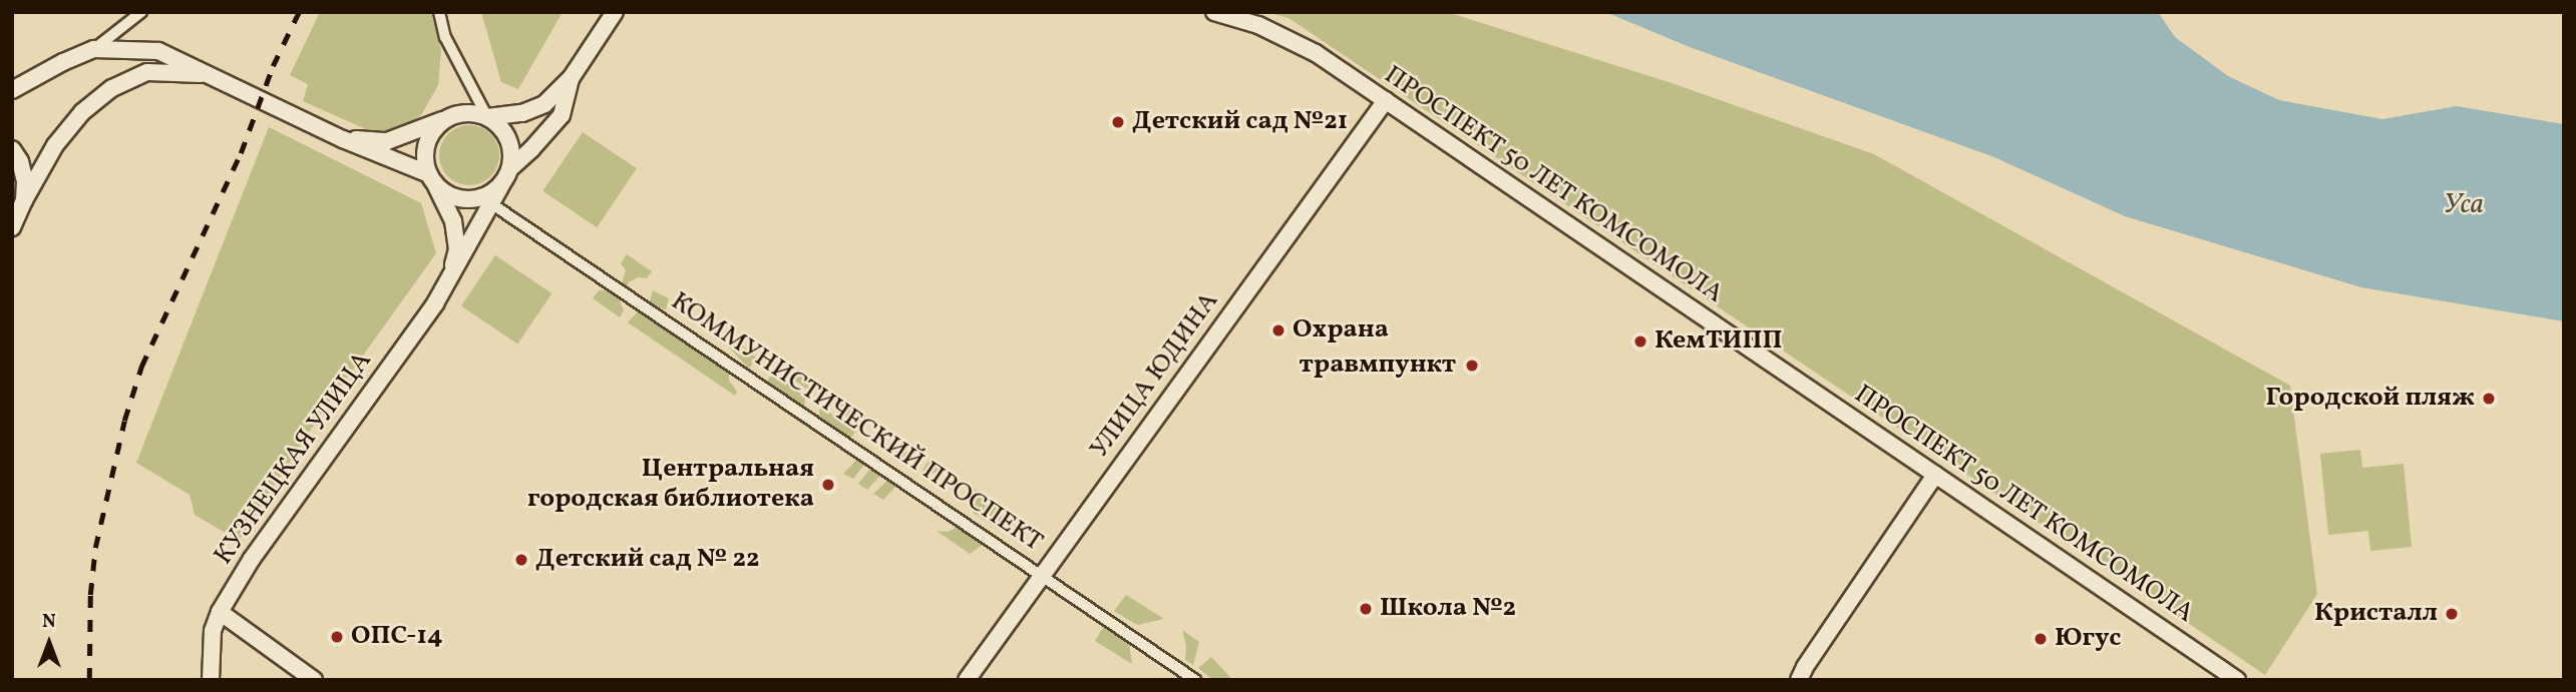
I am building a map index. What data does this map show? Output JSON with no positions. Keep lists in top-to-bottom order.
{
  "streets": {
    "main road": ["ПРОСПЕКТ 50 ЛЕТ КОМСОМОЛА", "УЛИЦА ЮДИНА", "КУЗНЕЦКАЯ УЛИЦА"],
    "street": ["КОММУНИСТИЧЕСКИЙ ПРОСПЕКТ"]
  },
  "crossings": [
    ["ПРОСПЕКТ 50 ЛЕТ КОМСОМОЛА", "УЛИЦА ЮДИНА"],
    ["УЛИЦА ЮДИНА", "КОММУНИСТИЧЕСКИЙ ПРОСПЕКТ"],
    ["КОММУНИСТИЧЕСКИЙ ПРОСПЕКТ", "КУЗНЕЦКАЯ УЛИЦА"]
  ],
  "water": ["Уса"],
  "places": [
    "Детский сад №21",
    "Охрана",
    "КемТИПП",
    "травмпункт",
    "Городской пляж",
    "Центральная городская библиотека",
    "Детский сад № 22",
    "Школа №2",
    "Кристалл",
    "ОПС-14",
    "Югус"
  ],
  "north": "top"
}
